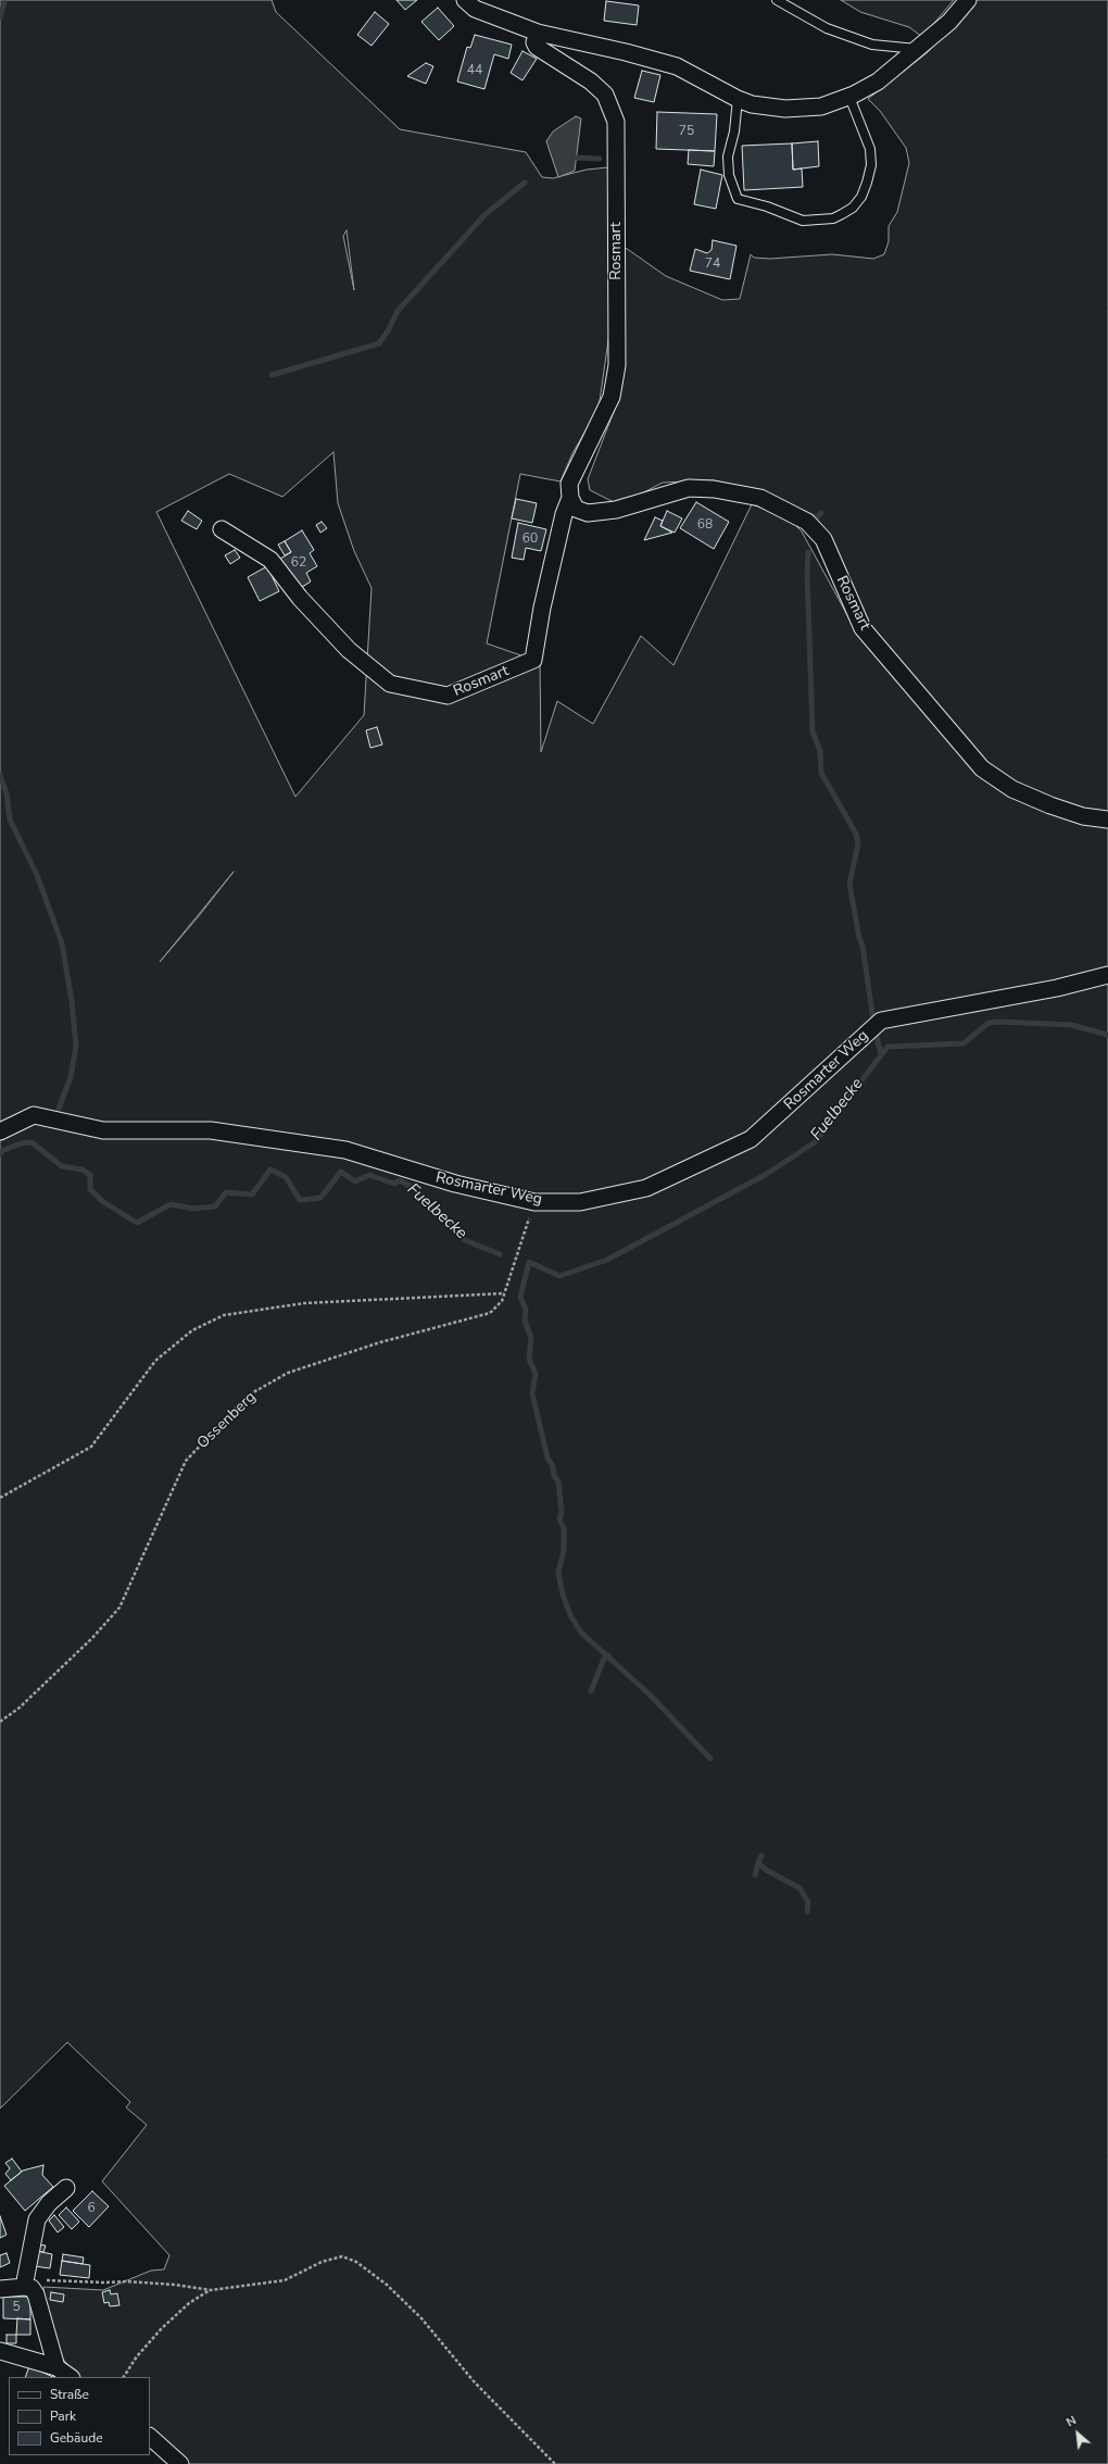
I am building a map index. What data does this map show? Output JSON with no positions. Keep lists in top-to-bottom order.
{
  "streets": {
    "street": ["Rosmart", "Rosmarter Weg"],
    "path": ["Ossenberg"]
  },
  "crossings": [
    ["Rosmarter Weg", "Ossenberg"]
  ],
  "water": ["Fuelbecke"],
  "house_numbers": [
    "44",
    "75",
    "74",
    "68",
    "60",
    "62",
    "6",
    "5"
  ],
  "legend": ["Straße", "Park", "Gebäude"],
  "north": "top left"
}
